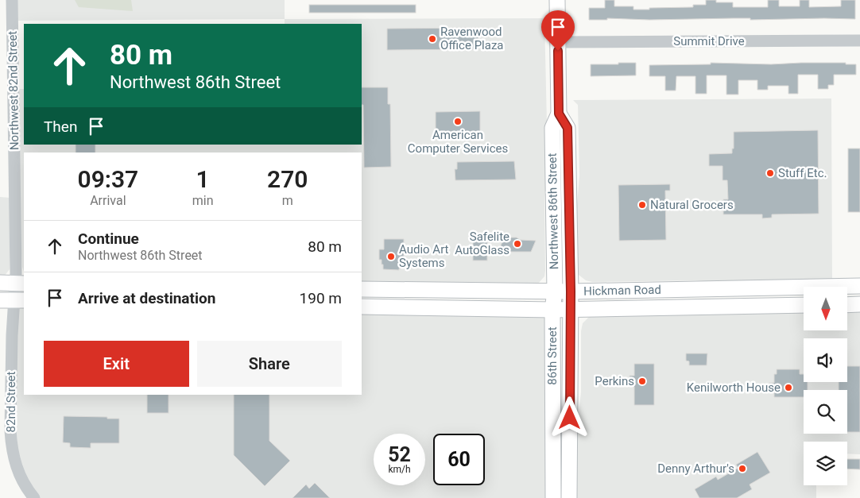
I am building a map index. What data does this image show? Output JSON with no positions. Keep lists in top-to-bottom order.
{
  "streets": {
    "main road": ["Northwest 86th Street", "Hickman Road", "86th Street"],
    "street": ["Summit Drive", "Northwest 82nd Street", "82nd Street"]
  },
  "crossings": [
    ["Summit Drive", "Northwest 86th Street"],
    ["Northwest 82nd Street", "82nd Street"],
    ["Northwest 86th Street", "Hickman Road"],
    ["Northwest 86th Street", "86th Street"],
    ["Hickman Road", "86th Street"]
  ],
  "places": [
    "Ravenwood Office Plaza",
    "American Computer Services",
    "Stuff Etc.",
    "Natural Grocers",
    "Safelite AutoGlass",
    "Audio Art Systems",
    "Perkins",
    "Kenilworth House",
    "Denny Arthur's"
  ],
  "north": "bottom",
  "page": {
    "turn": ["80 m", "Northwest 86th Street"],
    "then": "Then",
    "eta": [
      "09:37",
      "Arrival",
      "1",
      "min",
      "270",
      "m"
    ],
    "list": [
      {
        "name": "Continue",
        "note": "Northwest 86th Street",
        "value": "80 m"
      },
      {
        "name": "Arrive at destination",
        "value": "190 m"
      }
    ],
    "buttons": ["Exit", "Share"],
    "speed": "52 km/h",
    "limit": "60"
  }
}
